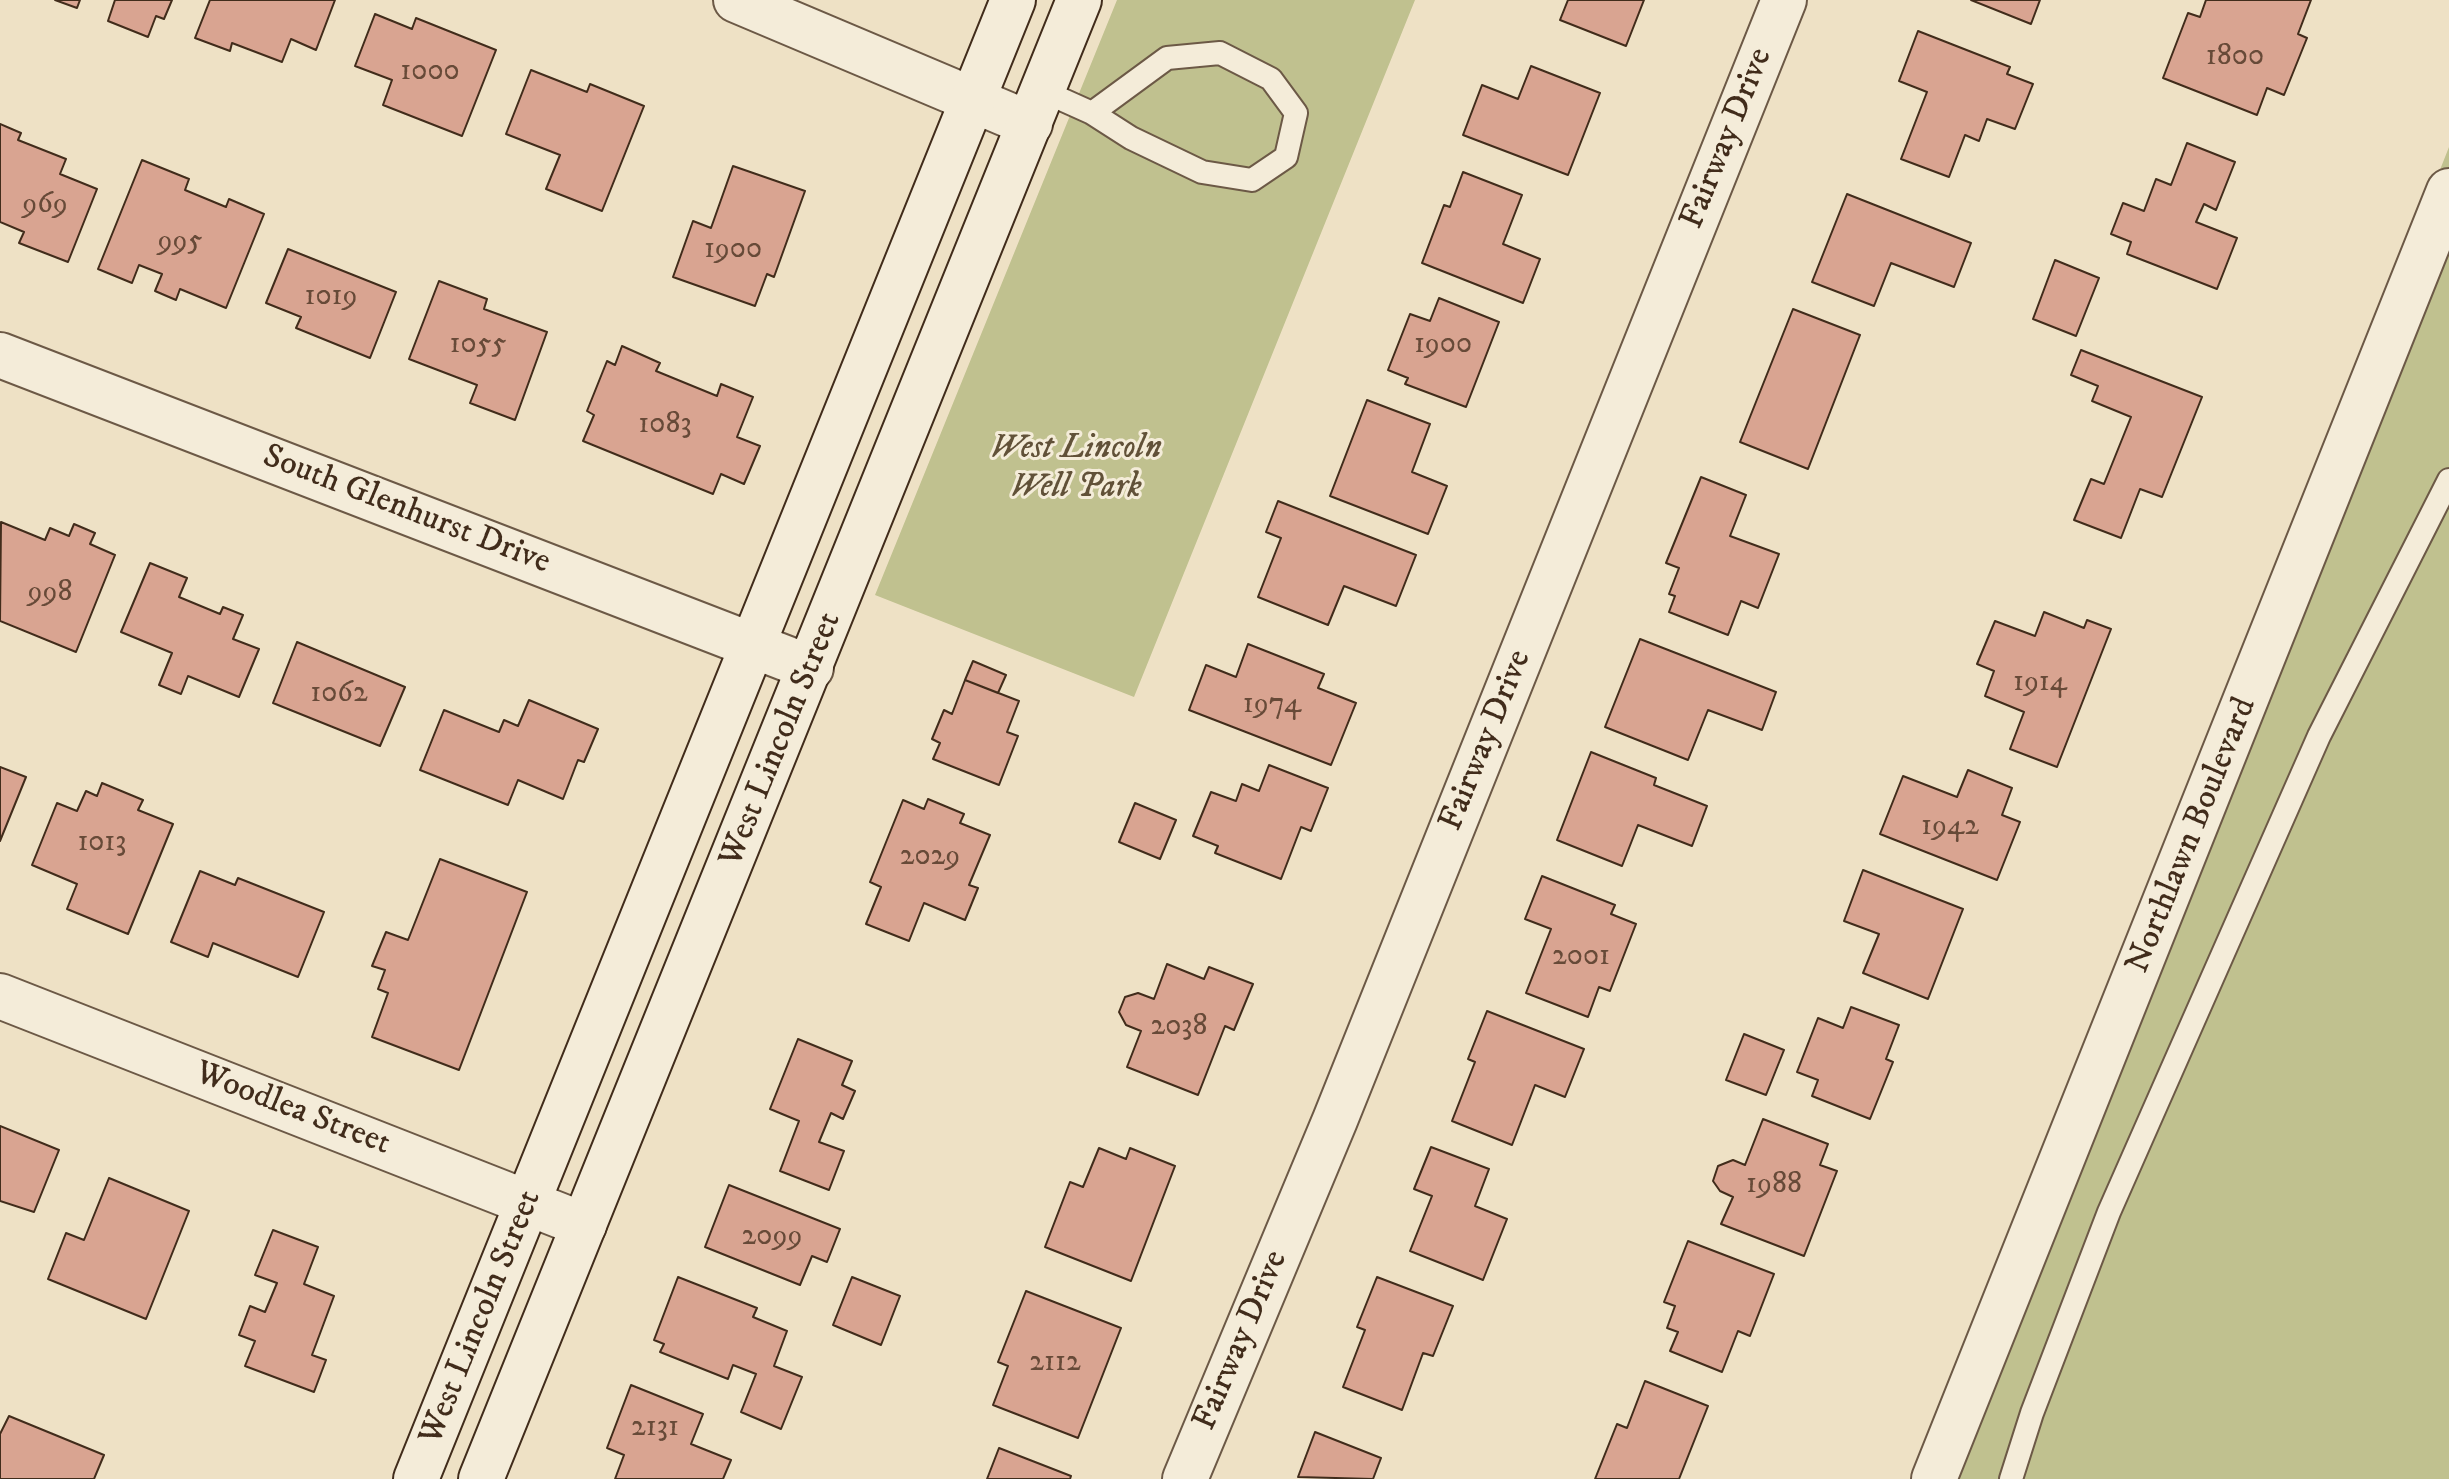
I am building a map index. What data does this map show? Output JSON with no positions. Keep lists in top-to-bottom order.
{
  "streets": {
    "street": [
      "Fairway Drive",
      "South Glenhurst Drive",
      "West Lincoln Street",
      "Northlawn Boulevard",
      "Woodlea Street"
    ]
  },
  "crossings": [
    ["South Glenhurst Drive", "West Lincoln Street"],
    ["West Lincoln Street", "Woodlea Street"]
  ],
  "parks": ["West Lincoln Well Park"],
  "house_numbers": [
    "1800",
    "1000",
    "969",
    "995",
    "1900",
    "1019",
    "1055",
    "1900",
    "1083",
    "998",
    "1914",
    "1062",
    "1974",
    "1942",
    "1013",
    "2029",
    "2001",
    "2038",
    "1988",
    "2099",
    "2112",
    "2131"
  ]
}
